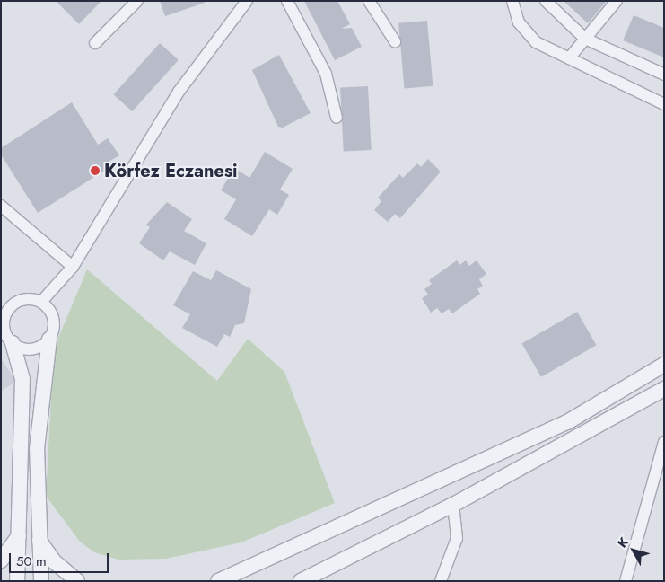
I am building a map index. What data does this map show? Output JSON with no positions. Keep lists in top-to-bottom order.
{
  "places": ["Körfez Eczanesi"],
  "scale_bar": "50 m",
  "north": "top left"
}
